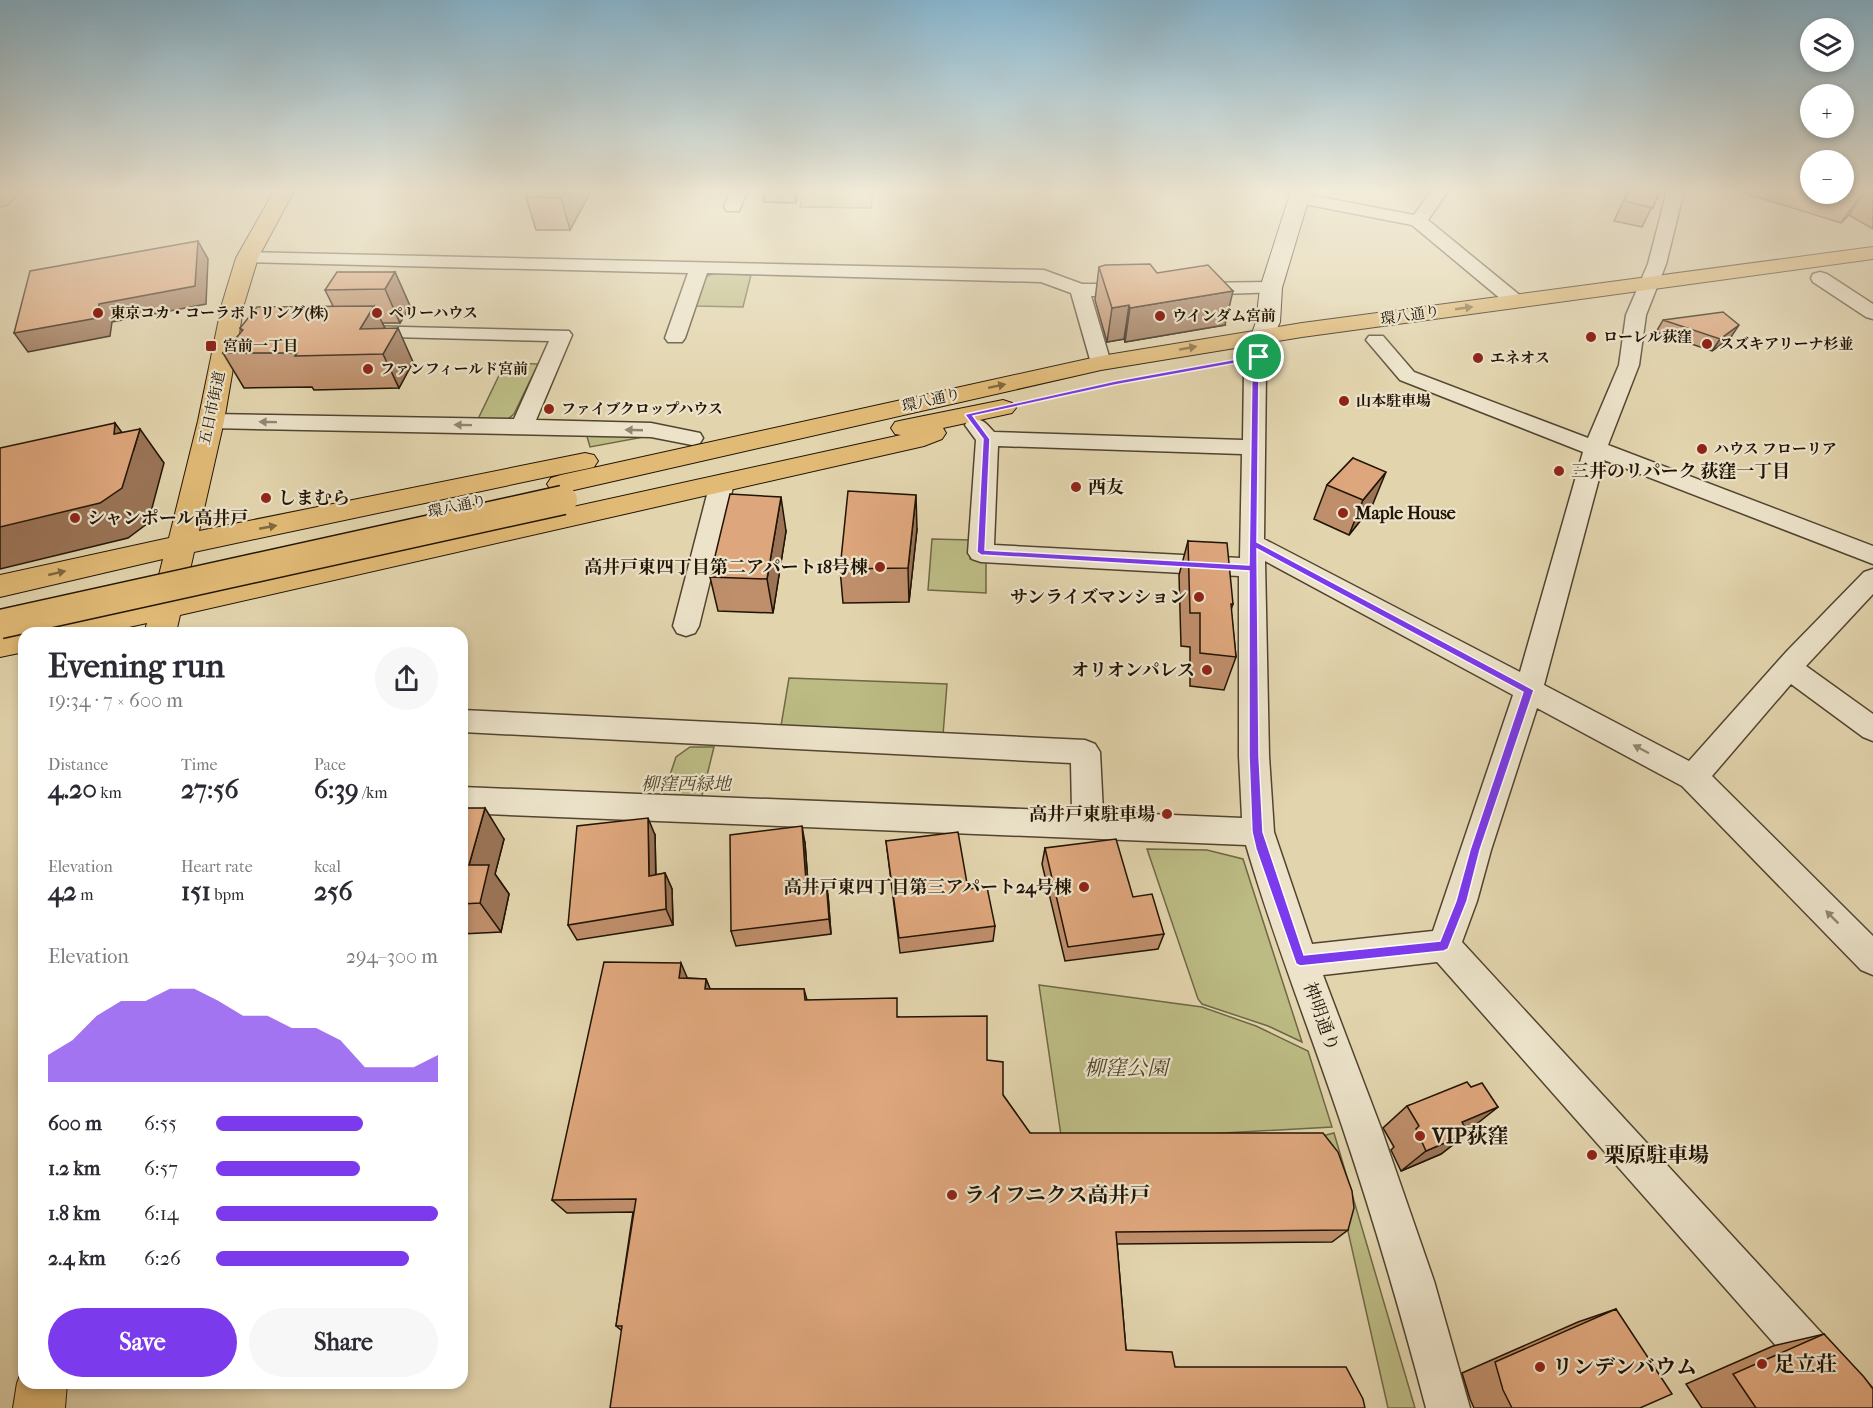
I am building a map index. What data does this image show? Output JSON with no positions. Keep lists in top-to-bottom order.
{
  "streets": {
    "main road": ["環八通り", "五日市街道"],
    "street": ["神明通り"]
  },
  "crossings": [
    ["環八通り", "神明通り"]
  ],
  "parks": ["柳窪西緑地", "柳窪公園"],
  "places": {
    "other": [
      "東京コカ・コーラボトリング(株)",
      "ペリーハウス",
      "ウインダム宮前",
      "ローレル荻窪",
      "スズキアリーナ杉並",
      "エネオス",
      "ファンフィールド宮前",
      "山本駐車場",
      "ファイブクロップハウス",
      "ハウス フローリア",
      "三井のリパーク 荻窪一丁目",
      "西友",
      "しまむら",
      "Maple House",
      "シャンポール高井戸",
      "高井戸東四丁目第二アパート18号棟",
      "サンライズマンション",
      "オリオンパレス",
      "高井戸東駐車場",
      "高井戸東四丁目第三アパート24号棟",
      "VIP荻窪",
      "栗原駐車場",
      "ライフニクス高井戸",
      "足立荘",
      "リンデンバウム"
    ],
    "transit": ["宮前一丁目"]
  },
  "page": {
    "map_buttons": ["+", "−"],
    "heading": ["Evening run", "19:34 · 7 × 600 m"],
    "stats": [
      ["Distance", "4.20 km"],
      ["Time", "27:56"],
      ["Pace", "6:39 /km"],
      ["Elevation", "42 m"],
      ["Heart rate", "151 bpm"],
      ["kcal", "256"]
    ],
    "chart": ["Elevation", "294–300 m"],
    "list": [
      {
        "name": "600 m",
        "note": "6:55"
      },
      {
        "name": "1.2 km",
        "note": "6:57"
      },
      {
        "name": "1.8 km",
        "note": "6:14"
      },
      {
        "name": "2.4 km",
        "note": "6:26"
      }
    ],
    "buttons": ["Save", "Share"]
  }
}
